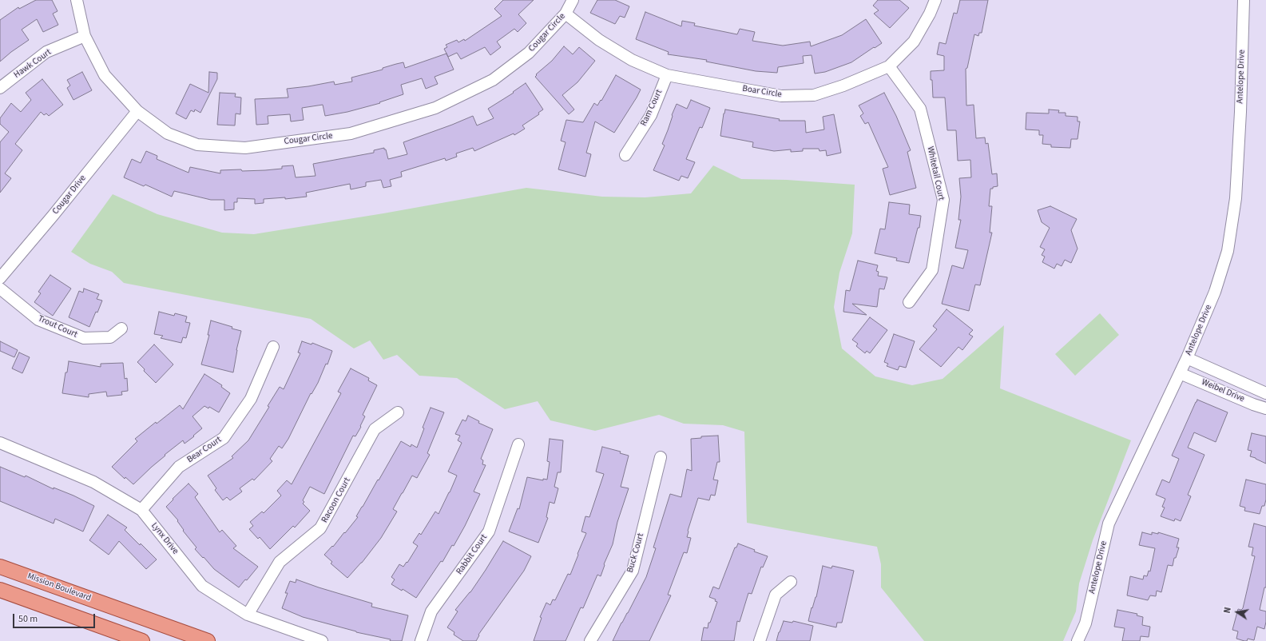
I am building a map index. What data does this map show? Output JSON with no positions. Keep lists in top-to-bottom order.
{
  "streets": {
    "main road": ["Mission Boulevard"],
    "street": [
      "Cougar Circle",
      "Hawk Court",
      "Antelope Drive",
      "Boar Circle",
      "Ram Court",
      "Whitetail Court",
      "Cougar Drive",
      "Trout Court",
      "Weibel Drive",
      "Bear Court",
      "Racoon Court",
      "Lynx Drive",
      "Buck Court",
      "Rabbit Court"
    ]
  },
  "crossings": [
    ["Cougar Circle", "Hawk Court"],
    ["Cougar Circle", "Boar Circle"],
    ["Cougar Circle", "Cougar Drive"],
    ["Antelope Drive", "Weibel Drive"],
    ["Boar Circle", "Ram Court"],
    ["Boar Circle", "Whitetail Court"],
    ["Bear Court", "Lynx Drive"],
    ["Racoon Court", "Lynx Drive"]
  ],
  "scale_bar": "50 m",
  "north": "left"
}
